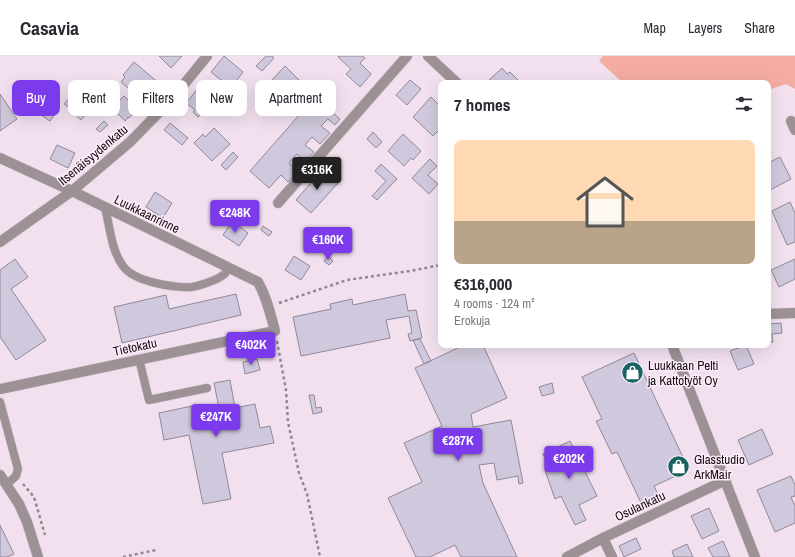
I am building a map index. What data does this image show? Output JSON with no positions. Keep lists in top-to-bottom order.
{
  "streets": {
    "street": [
      "Itsenäisyydenkatu",
      "Luukkaanrinne",
      "Tietokatu",
      "Osulankatu"
    ]
  },
  "crossings": [
    ["Itsenäisyydenkatu", "Luukkaanrinne"],
    ["Luukkaanrinne", "Tietokatu"]
  ],
  "places": {
    "shop": ["Luukkaan Pelti ja Kattotyöt Oy", "Glasstudio ArkMair"]
  },
  "page": {
    "header": "Casavia",
    "nav": ["Map", "Layers", "Share"],
    "chip": [
      "Buy",
      "Rent",
      "Filters",
      "New",
      "Apartment"
    ],
    "heading": "7 homes",
    "list": [
      {
        "name": "€316,000",
        "note": "4 rooms · 124 m² · Erokuja"
      }
    ],
    "price": [
      "€316K",
      "€248K",
      "€160K",
      "€402K",
      "€247K",
      "€287K",
      "€202K"
    ]
  }
}
